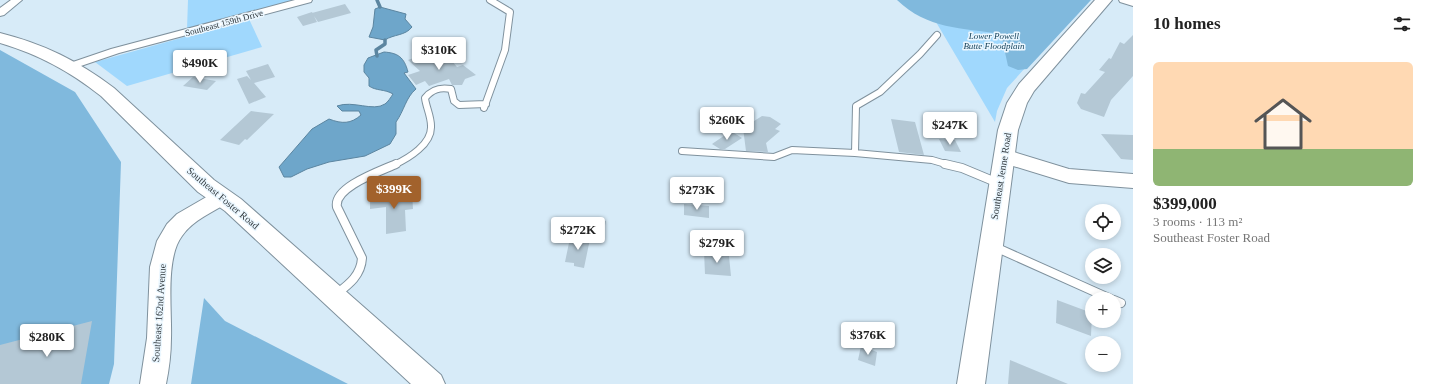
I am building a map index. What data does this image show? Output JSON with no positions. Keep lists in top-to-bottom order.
{
  "streets": {
    "main road": ["Southeast Jenne Road", "Southeast Foster Road"],
    "street": ["Southeast 159th Drive", "Southeast 162nd Avenue"]
  },
  "crossings": [
    ["Southeast 159th Drive", "Southeast Foster Road"],
    ["Southeast Foster Road", "Southeast 162nd Avenue"]
  ],
  "parks": ["Lower Powell Butte Floodplain"],
  "page": {
    "heading": "10 homes",
    "price": [
      "$310K",
      "$490K",
      "$260K",
      "$247K",
      "$399K",
      "$273K",
      "$272K",
      "$279K",
      "$376K",
      "$280K"
    ],
    "list": [
      {
        "name": "$399,000",
        "note": "3 rooms · 113 m² · Southeast Foster Road"
      }
    ],
    "map_buttons": ["+", "−"]
  }
}
